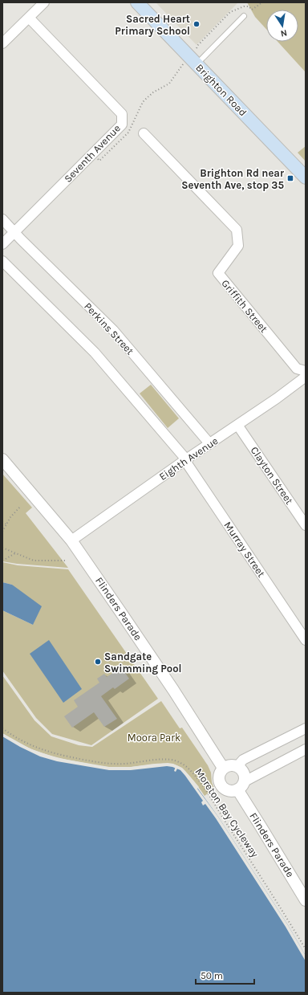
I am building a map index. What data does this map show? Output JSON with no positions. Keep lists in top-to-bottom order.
{
  "streets": {
    "main road": ["Brighton Road"],
    "street": [
      "Seventh Avenue",
      "Griffith Street",
      "Perkins Street",
      "Eighth Avenue",
      "Clayton Street",
      "Murray Street",
      "Flinders Parade"
    ],
    "path": ["Moreton Bay Cycleway"]
  },
  "crossings": [
    ["Seventh Avenue", "Perkins Street"],
    ["Perkins Street", "Eighth Avenue"],
    ["Eighth Avenue", "Clayton Street"],
    ["Eighth Avenue", "Murray Street"],
    ["Eighth Avenue", "Flinders Parade"]
  ],
  "parks": ["Moora Park"],
  "places": {
    "other": ["Sacred Heart Primary School", "Sandgate Swimming Pool"],
    "transit": ["Brighton Rd near Seventh Ave, stop 35"]
  },
  "scale_bar": "50 m",
  "north": "bottom"
}
